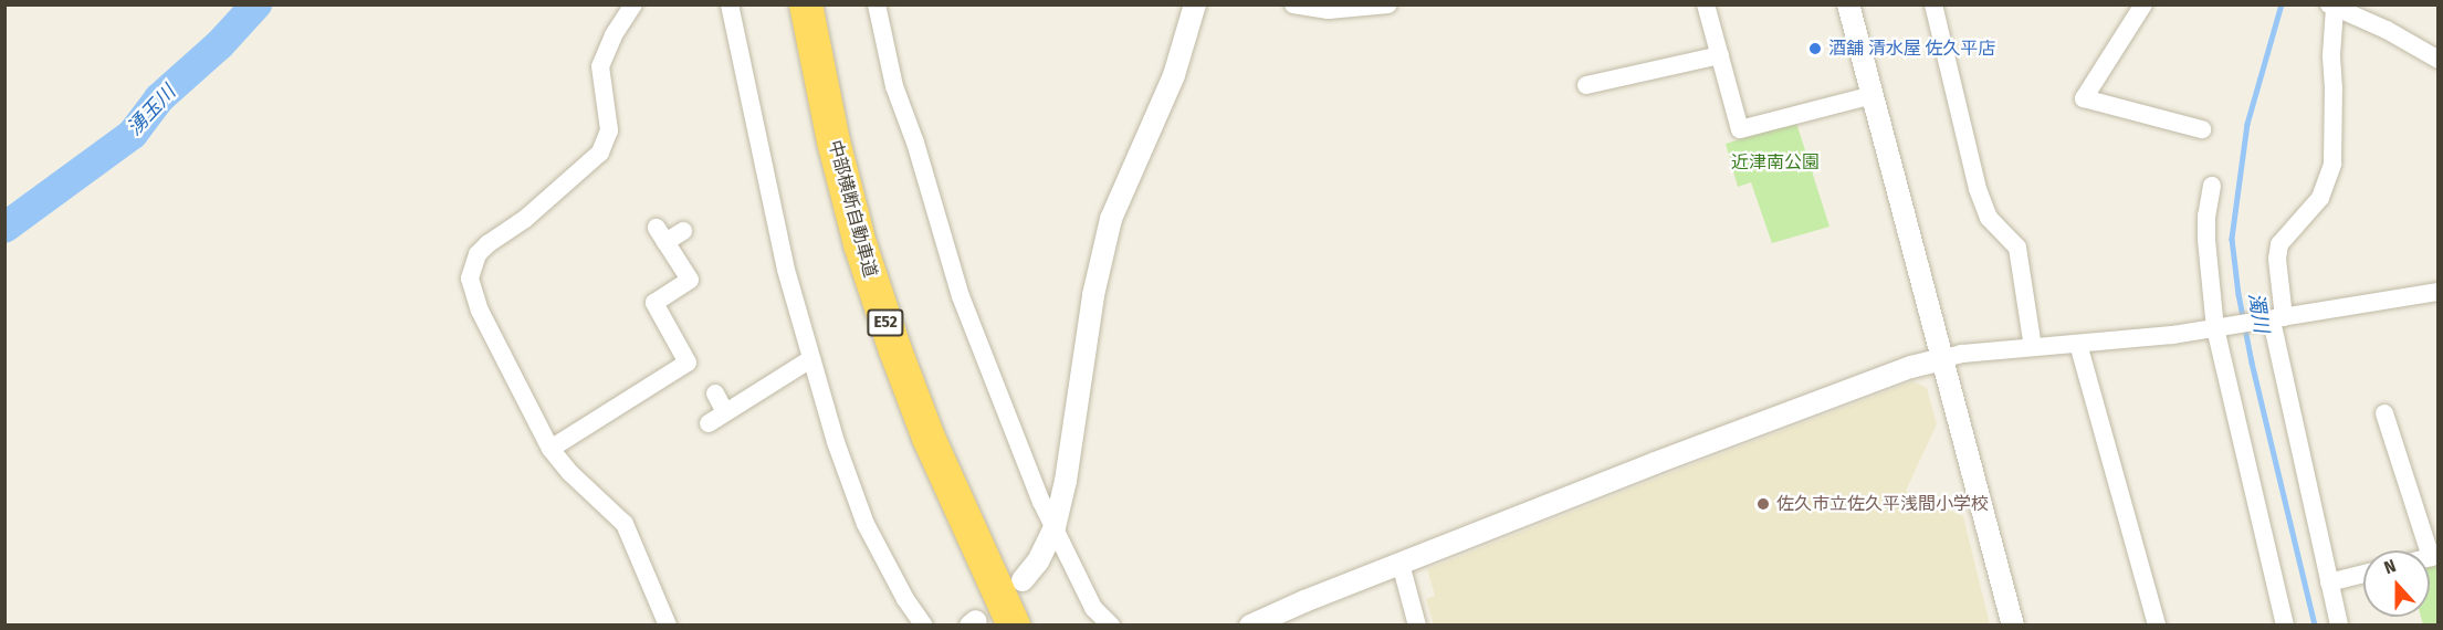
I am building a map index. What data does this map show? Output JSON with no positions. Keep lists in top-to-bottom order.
{
  "streets": {
    "highway": ["中部横断自動車道", "E52"]
  },
  "water": ["湧玉川", "濁川"],
  "parks": ["近津南公園"],
  "places": ["酒舗 清水屋 佐久平店", "佐久市立佐久平浅間小学校"],
  "north": "top"
}
